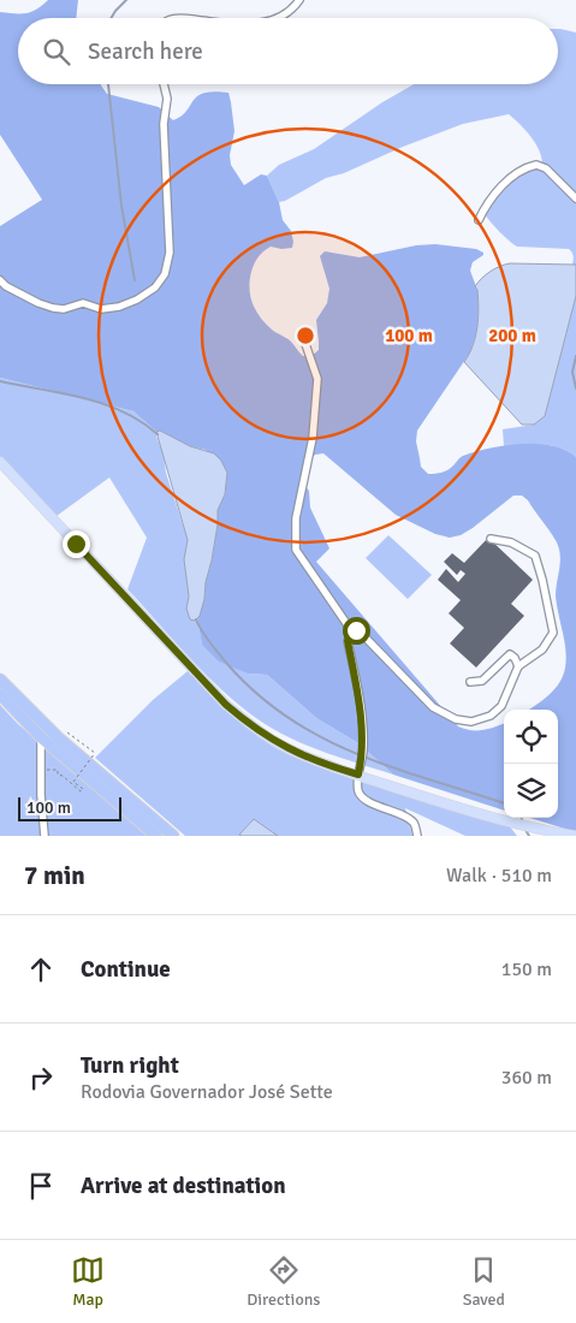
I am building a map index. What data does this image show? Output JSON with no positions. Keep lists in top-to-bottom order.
{
  "scale_bar": "100 m",
  "page": {
    "search": "Search here",
    "scale": "100 m",
    "heading": ["7 min", "Walk · 510 m"],
    "list": [
      ["Continue", "150 m"],
      ["Turn right", "Rodovia Governador José Sette", "360 m"],
      "Arrive at destination"
    ],
    "nav": ["Map", "Directions", "Saved"]
  },
  "rings": ["100 m", "200 m"]
}
